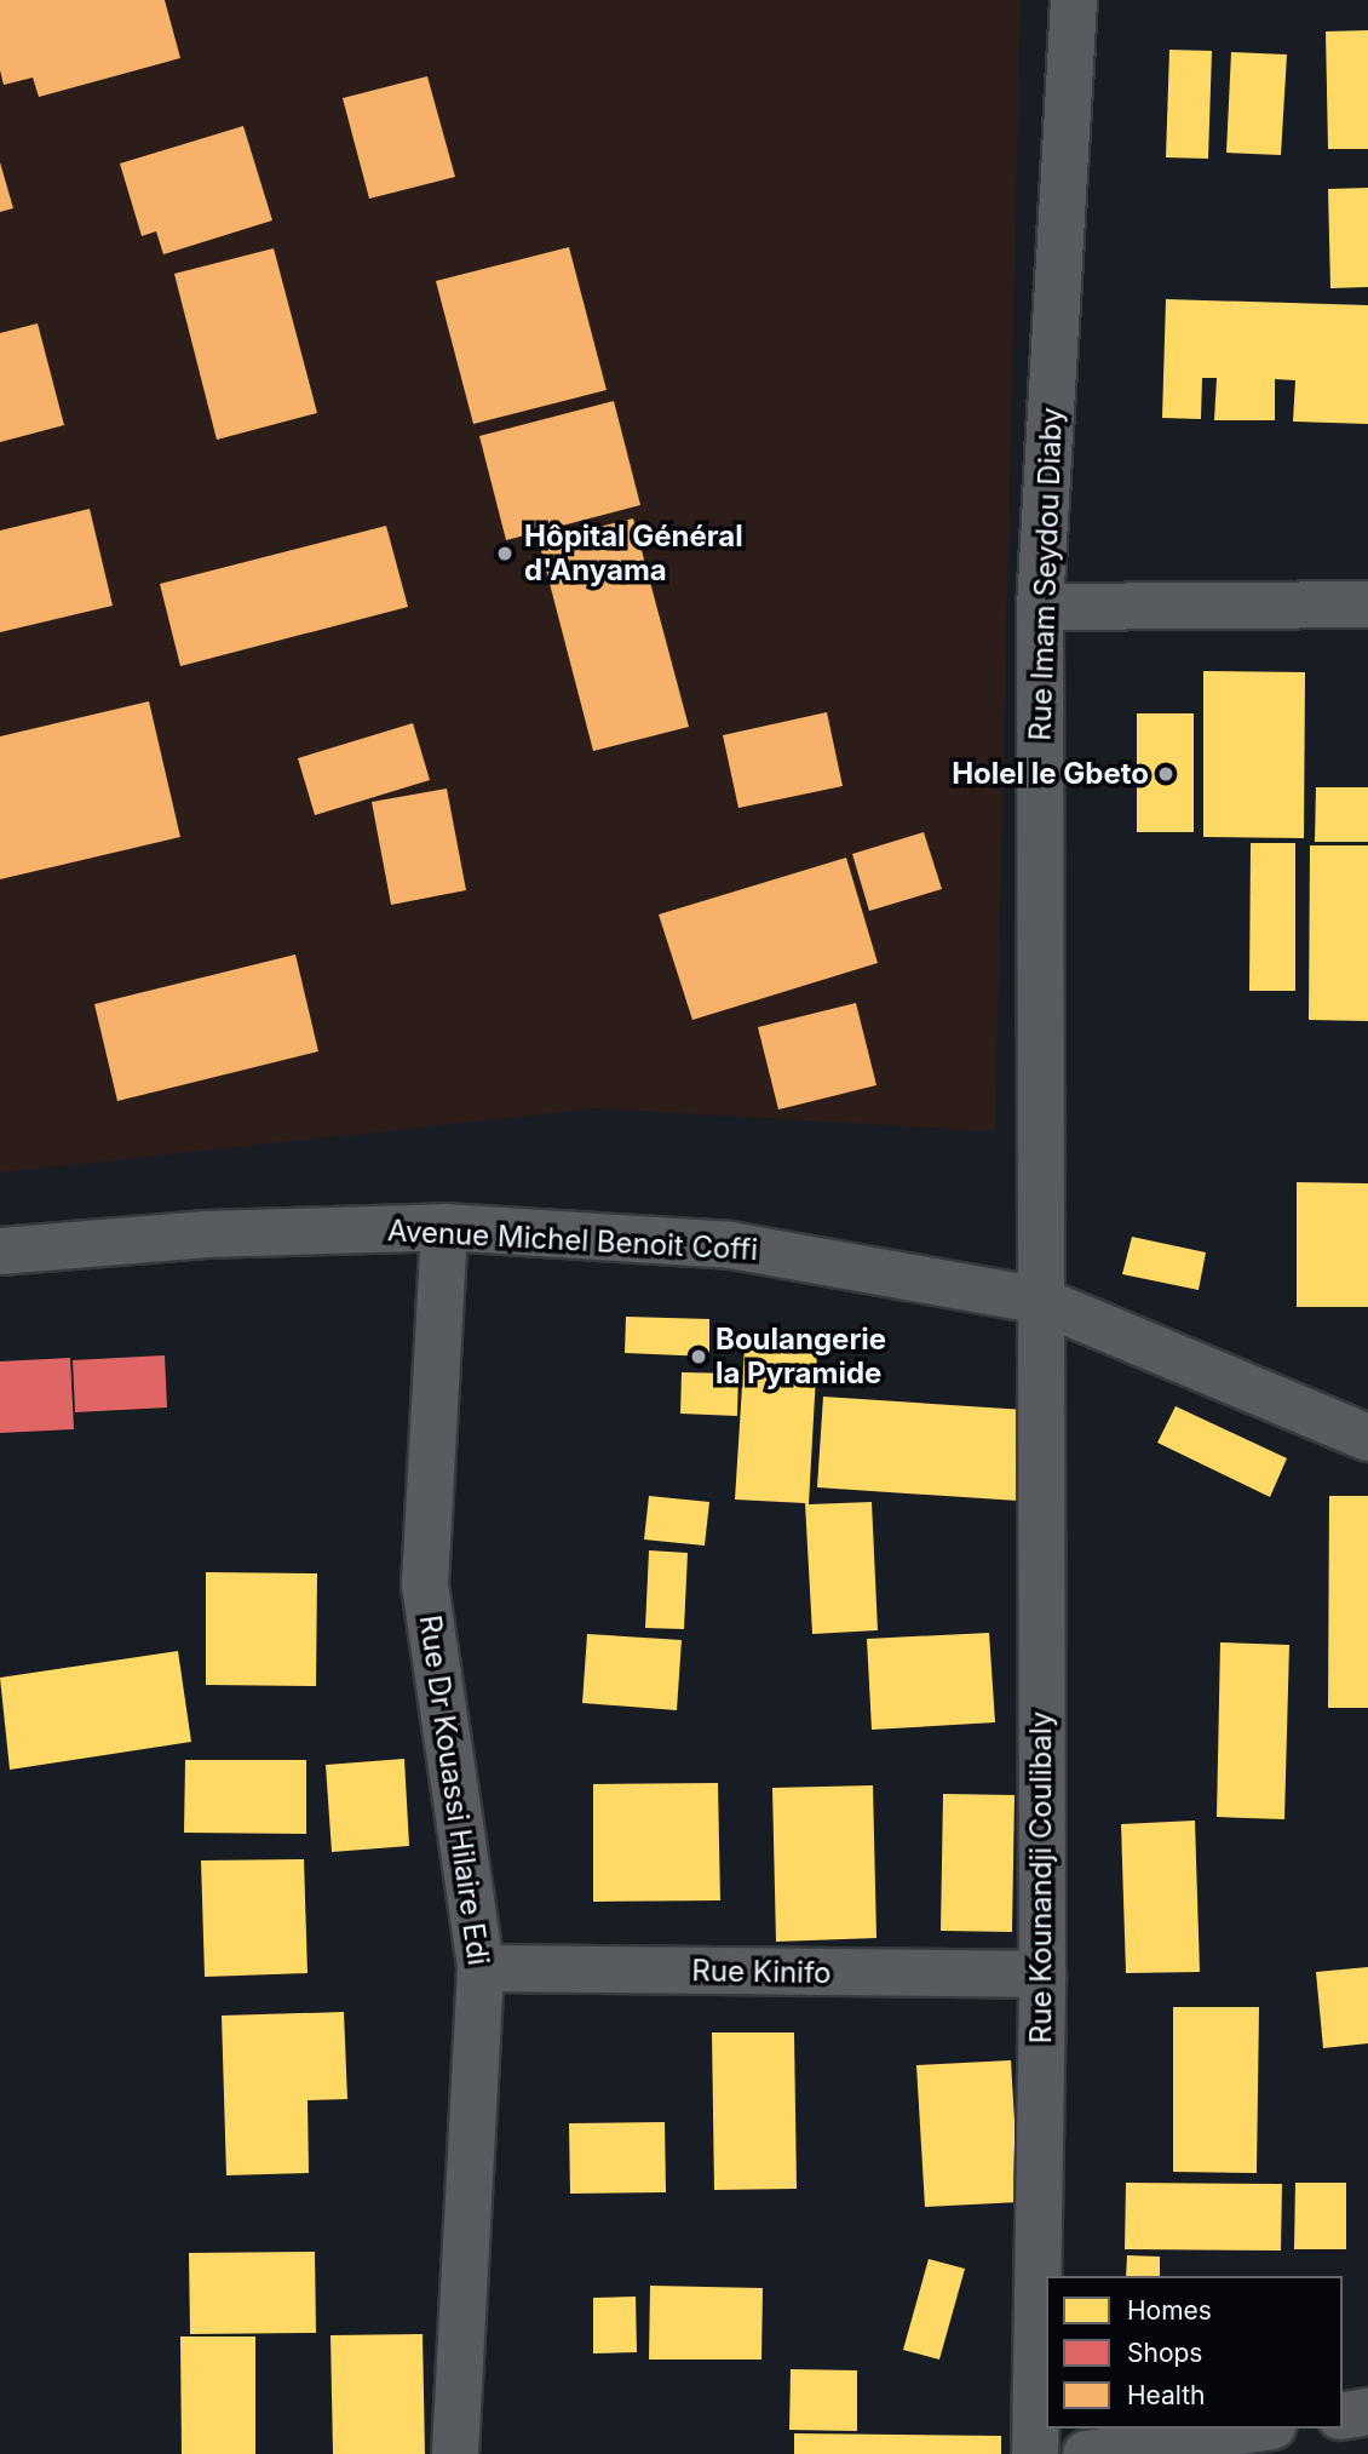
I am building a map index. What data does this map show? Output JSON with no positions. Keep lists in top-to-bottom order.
{
  "streets": {
    "street": [
      "Rue Imam Seydou Diaby",
      "Avenue Michel Benoit Coffi",
      "Rue Dr Kouassi Hilaire Edi",
      "Rue Kounandji Coulibaly",
      "Rue Kinifo"
    ]
  },
  "crossings": [
    ["Rue Imam Seydou Diaby", "Avenue Michel Benoit Coffi"],
    ["Rue Imam Seydou Diaby", "Rue Kounandji Coulibaly"],
    ["Avenue Michel Benoit Coffi", "Rue Dr Kouassi Hilaire Edi"],
    ["Avenue Michel Benoit Coffi", "Rue Kounandji Coulibaly"],
    ["Rue Dr Kouassi Hilaire Edi", "Rue Kinifo"],
    ["Rue Kounandji Coulibaly", "Rue Kinifo"]
  ],
  "places": ["Hôpital Général d'Anyama", "Holel le Gbeto", "Boulangerie la Pyramide"],
  "legend": ["Homes", "Shops", "Health"]
}
